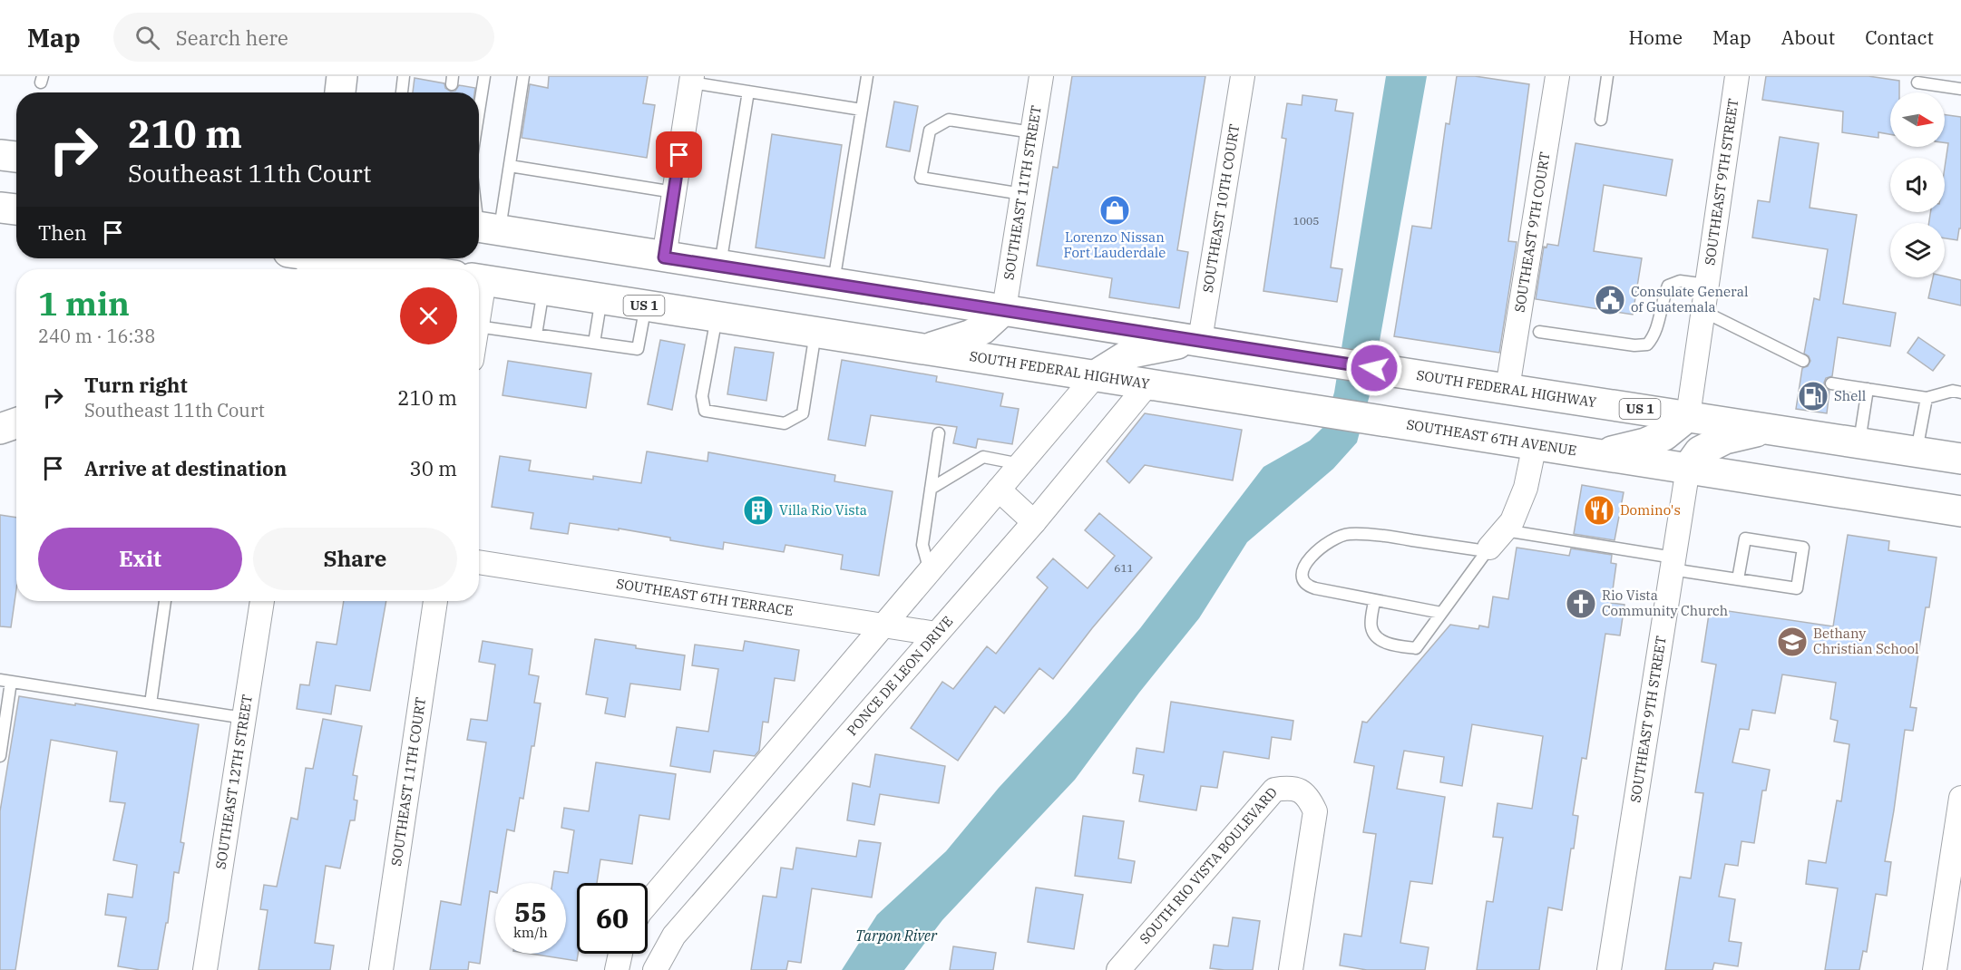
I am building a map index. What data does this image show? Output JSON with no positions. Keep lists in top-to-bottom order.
{
  "streets": {
    "main road": ["US 1", "SOUTH FEDERAL HIGHWAY", "SOUTHEAST 6TH AVENUE"],
    "street": [
      "SOUTHEAST 9TH STREET",
      "SOUTHEAST 11TH STREET",
      "SOUTHEAST 10TH COURT",
      "SOUTHEAST 9TH COURT",
      "SOUTHEAST 6TH TERRACE",
      "PONCE DE LEON DRIVE",
      "SOUTHEAST 12TH STREET",
      "SOUTHEAST 11TH COURT",
      "SOUTH RIO VISTA BOULEVARD"
    ]
  },
  "crossings": [
    ["SOUTHEAST 9TH STREET", "US 1"],
    ["SOUTHEAST 9TH STREET", "SOUTH FEDERAL HIGHWAY"],
    ["SOUTHEAST 11TH STREET", "SOUTH FEDERAL HIGHWAY"],
    ["SOUTHEAST 10TH COURT", "SOUTH FEDERAL HIGHWAY"],
    ["SOUTHEAST 9TH COURT", "SOUTH FEDERAL HIGHWAY"],
    ["US 1", "SOUTH FEDERAL HIGHWAY"],
    ["US 1", "SOUTHEAST 6TH AVENUE"],
    ["SOUTH FEDERAL HIGHWAY", "SOUTHEAST 6TH AVENUE"],
    ["SOUTH FEDERAL HIGHWAY", "PONCE DE LEON DRIVE"],
    ["SOUTHEAST 6TH TERRACE", "PONCE DE LEON DRIVE"]
  ],
  "water": ["Tarpon River"],
  "places": {
    "shop": ["Lorenzo Nissan Fort Lauderdale"],
    "public building": ["Consulate General of Guatemala"],
    "fuel station": ["Shell"],
    "building": ["Villa Rio Vista"],
    "restaurant": ["Domino's"],
    "church": ["Rio Vista Community Church"],
    "school or university": ["Bethany Christian School"]
  },
  "house_numbers": ["1005", "611"],
  "north": "right",
  "page": {
    "header": "Map",
    "search": "Search here",
    "nav": [
      "Home",
      "Map",
      "About",
      "Contact"
    ],
    "turn": ["210 m", "Southeast 11th Court"],
    "then": "Then",
    "heading": ["1 min", "240 m · 16:38"],
    "list": [
      {
        "name": "Turn right",
        "note": "Southeast 11th Court",
        "value": "210 m"
      },
      {
        "name": "Arrive at destination",
        "value": "30 m"
      }
    ],
    "buttons": ["Exit", "Share"],
    "speed": "55 km/h",
    "limit": "60"
  }
}
